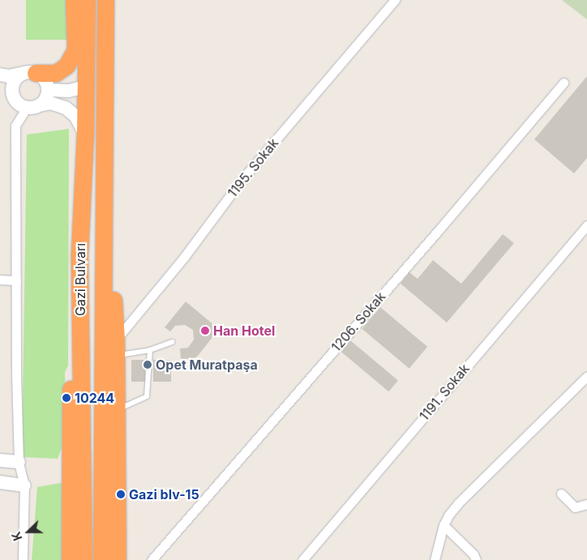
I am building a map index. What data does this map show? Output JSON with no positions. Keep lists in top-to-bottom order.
{
  "streets": {
    "highway": ["Gazi Bulvarı"],
    "street": ["1195. Sokak", "1206. Sokak", "1191. Sokak"]
  },
  "places": [
    "Han Hotel",
    "Opet Muratpaşa",
    "10244",
    "Gazi blv-15"
  ],
  "north": "left"
}
